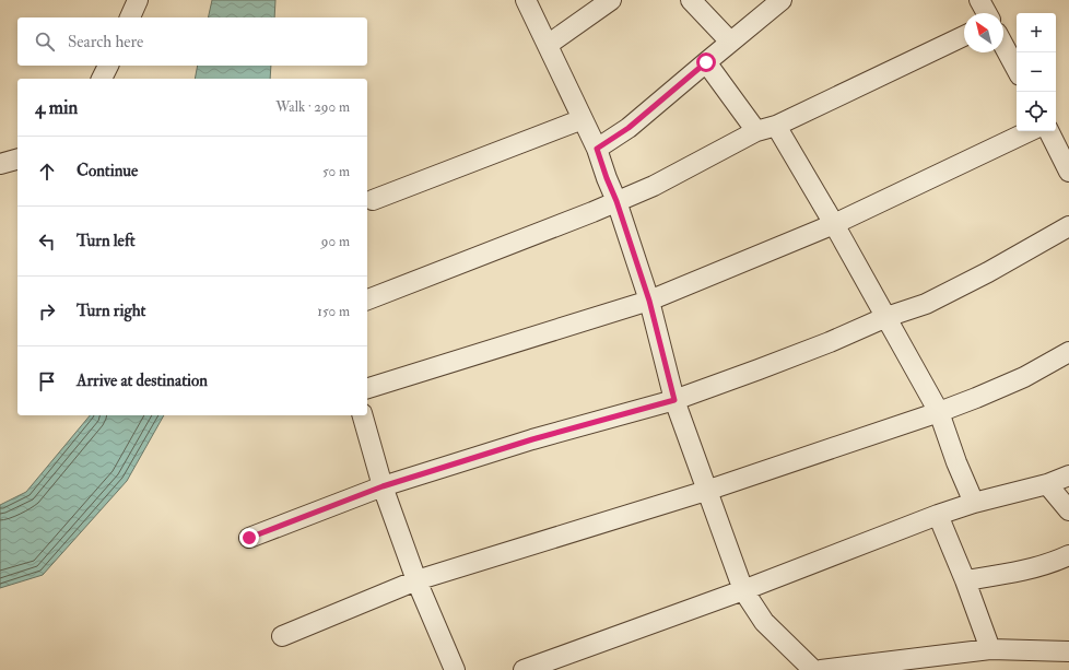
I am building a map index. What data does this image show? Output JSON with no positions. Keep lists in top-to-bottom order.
{
  "north": "top left",
  "page": {
    "map_buttons": ["+", "−"],
    "search": "Search here",
    "heading": ["4 min", "Walk · 290 m"],
    "list": [
      ["Continue", "50 m"],
      ["Turn left", "90 m"],
      ["Turn right", "150 m"],
      "Arrive at destination"
    ]
  }
}
